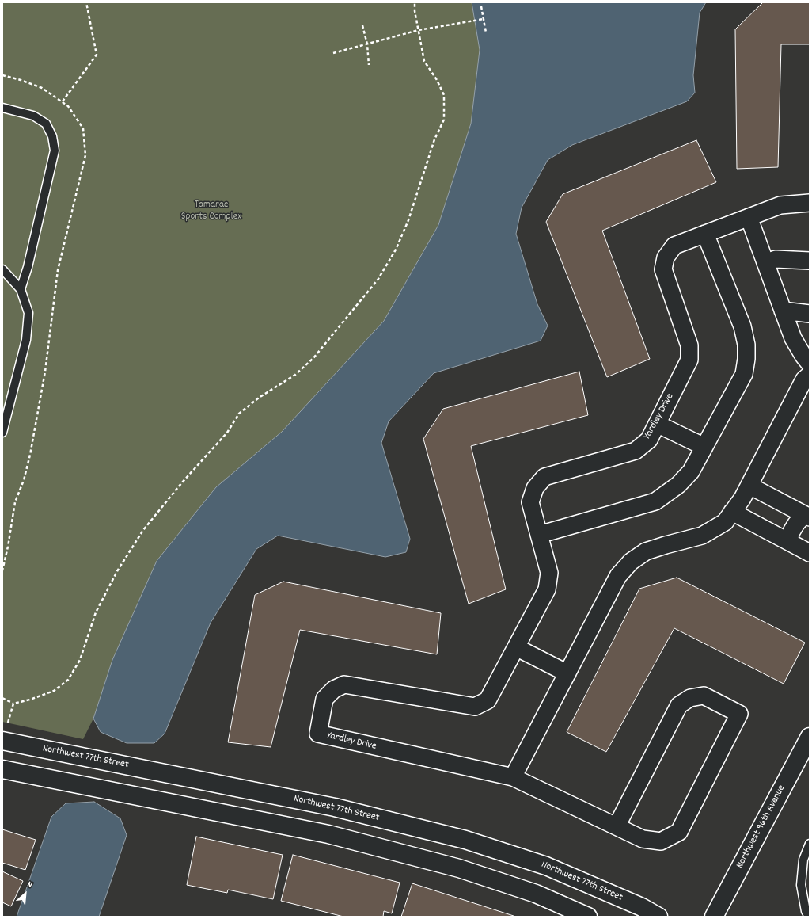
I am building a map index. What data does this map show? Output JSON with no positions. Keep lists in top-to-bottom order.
{
  "streets": {
    "street": ["Yardley Drive", "Northwest 77th Street", "Northwest 96th Avenue"]
  },
  "parks": ["Tamarac Sports Complex"],
  "north": "top right"
}
